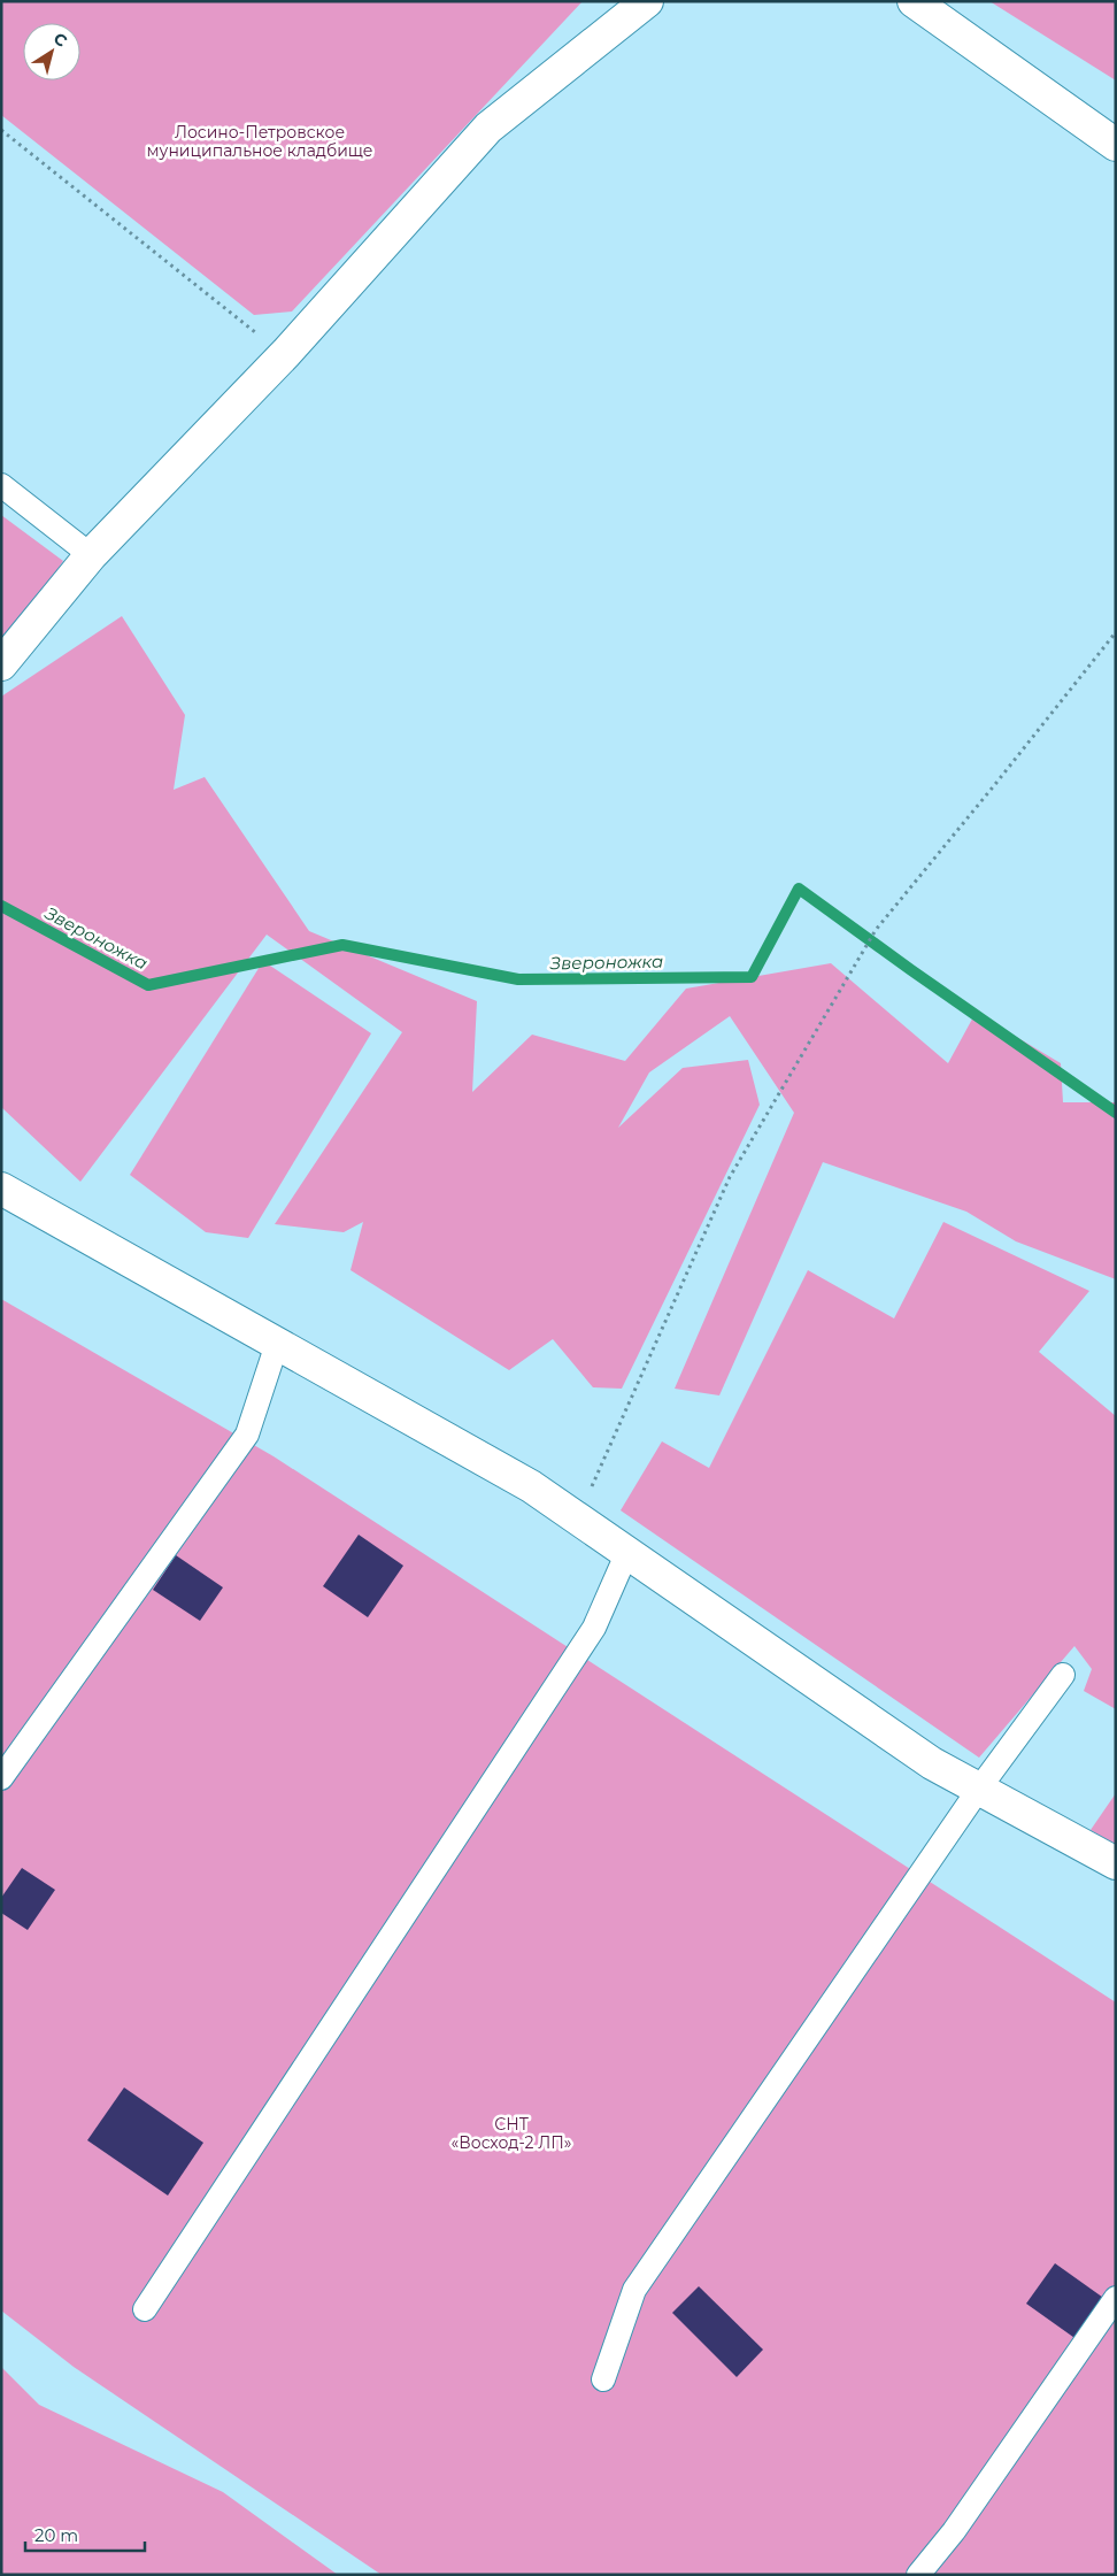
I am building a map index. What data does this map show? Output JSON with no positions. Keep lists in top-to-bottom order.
{
  "water": ["Звероножка"],
  "parks": ["Лосино-Петровское муниципальное кладбище", "СНТ «Восход-2 ЛП»"],
  "scale_bar": "20 m",
  "north": "top right"
}
